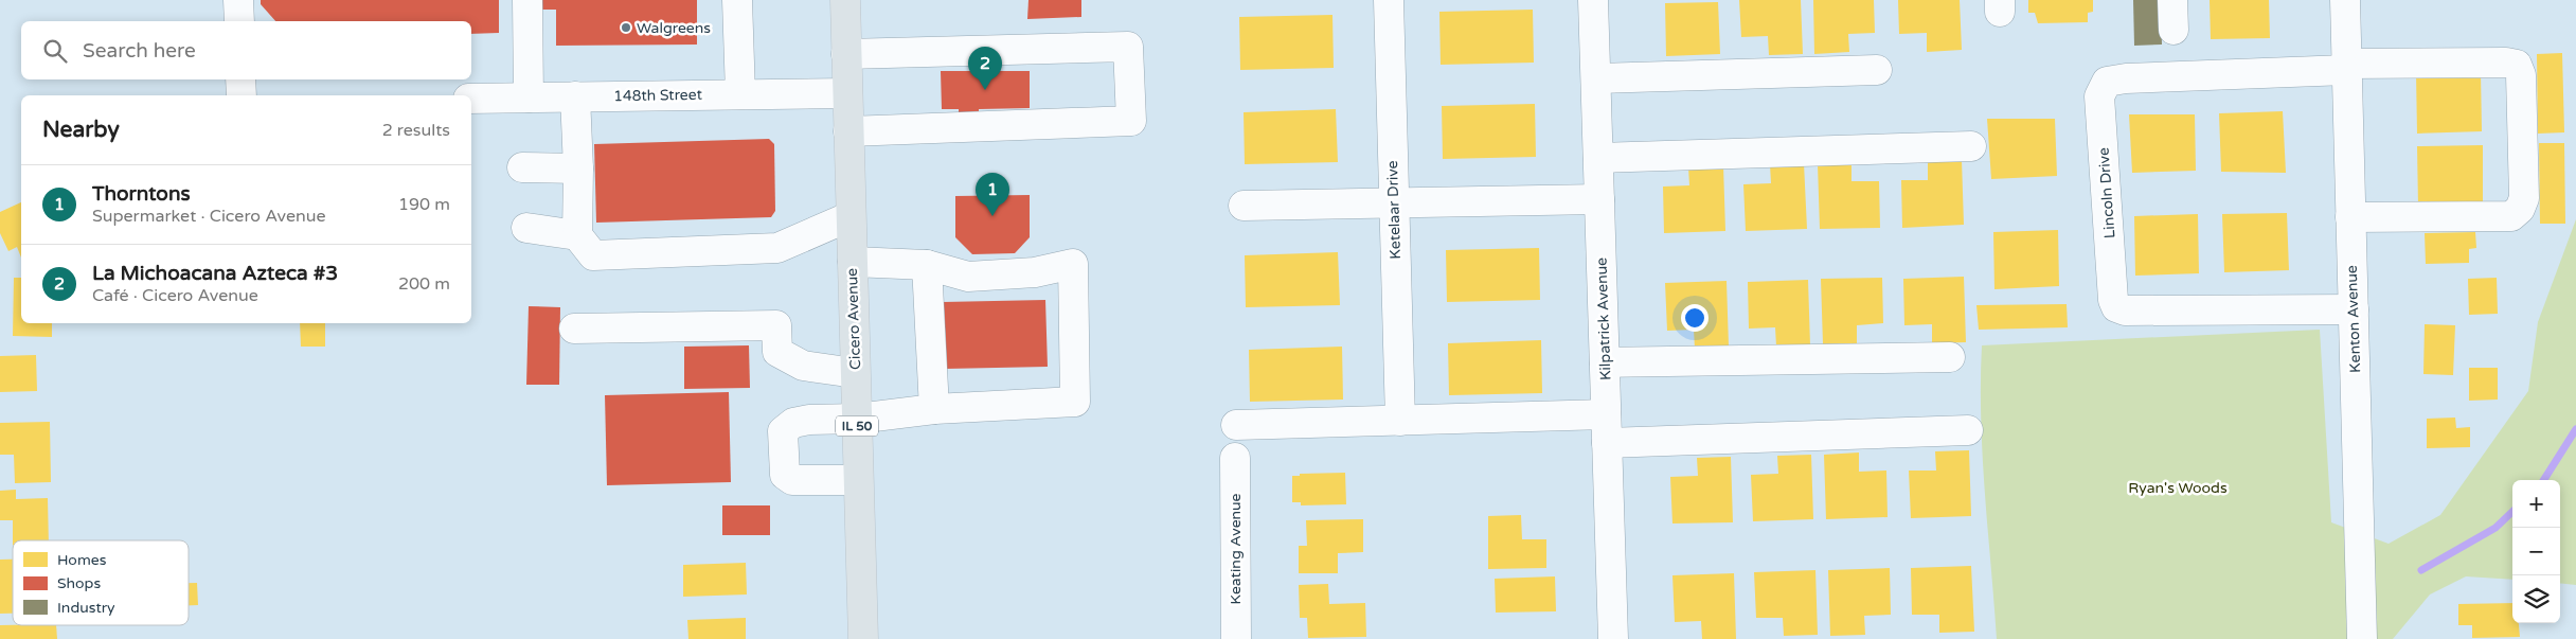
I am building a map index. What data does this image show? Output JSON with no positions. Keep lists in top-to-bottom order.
{
  "streets": {
    "main road": ["Cicero Avenue", "IL 50"],
    "street": [
      "148th Street",
      "Lincoln Drive",
      "Ketelaar Drive",
      "Kilpatrick Avenue",
      "Kenton Avenue",
      "Keating Avenue"
    ]
  },
  "crossings": [
    ["148th Street", "Cicero Avenue"],
    ["Lincoln Drive", "Kenton Avenue"]
  ],
  "parks": ["Ryan's Woods"],
  "places": ["Walgreens"],
  "legend": ["Homes", "Shops", "Industry"],
  "page": {
    "search": "Search here",
    "pins": ["2", "1"],
    "heading": ["Nearby", "2 results"],
    "list": [
      {
        "mark": "1",
        "name": "Thorntons",
        "note": "Supermarket · Cicero Avenue",
        "value": "190 m"
      },
      {
        "mark": "2",
        "name": "La Michoacana Azteca #3",
        "note": "Café · Cicero Avenue",
        "value": "200 m"
      }
    ],
    "map_buttons": ["+", "−"]
  }
}
